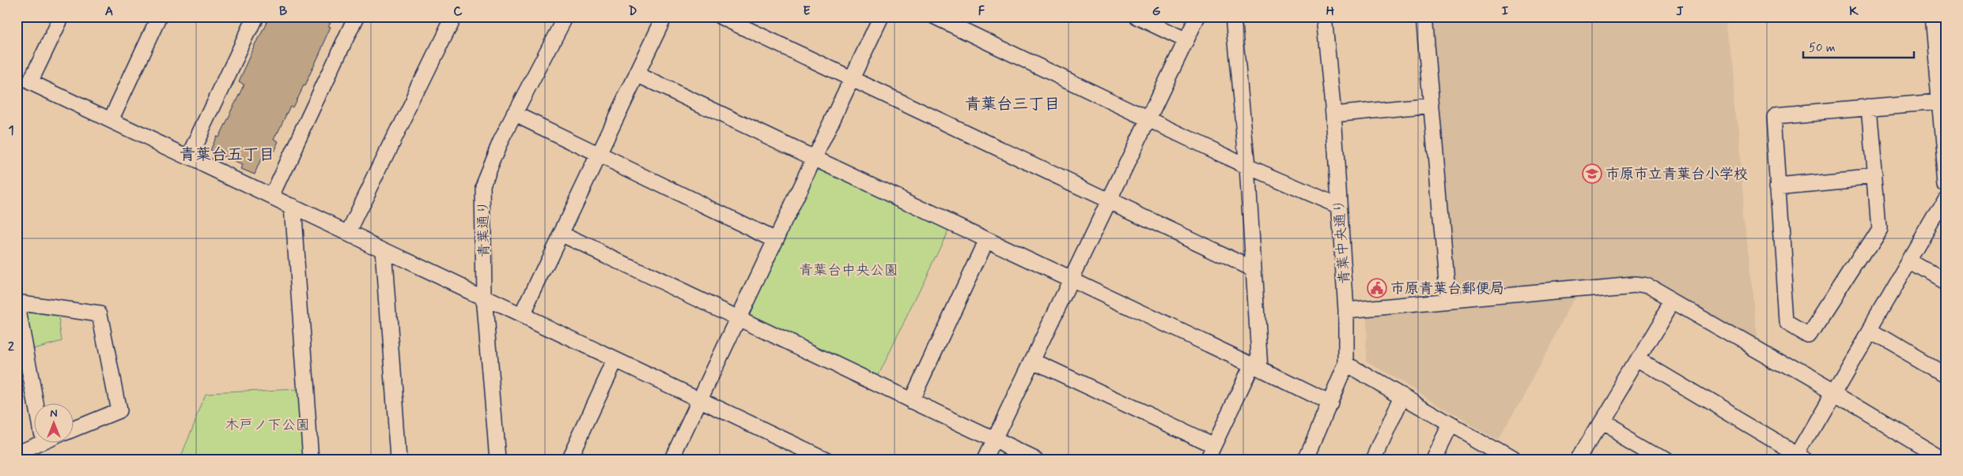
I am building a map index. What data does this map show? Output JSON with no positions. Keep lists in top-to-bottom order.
{
  "streets": {
    "street": ["青葉通り", "青葉中央通り"]
  },
  "districts": ["青葉台三丁目", "青葉台五丁目"],
  "parks": ["青葉台中央公園", "木戸ノ下公園"],
  "places": {
    "school or university": ["市原市立青葉台小学校"],
    "public building": ["市原青葉台郵便局"]
  },
  "scale_bar": "50 m",
  "north": "top",
  "grid": {
    "columns": [
      "A",
      "B",
      "C",
      "D",
      "E",
      "F",
      "G",
      "H",
      "I",
      "J",
      "K"
    ],
    "rows": ["1", "2"]
  }
}
